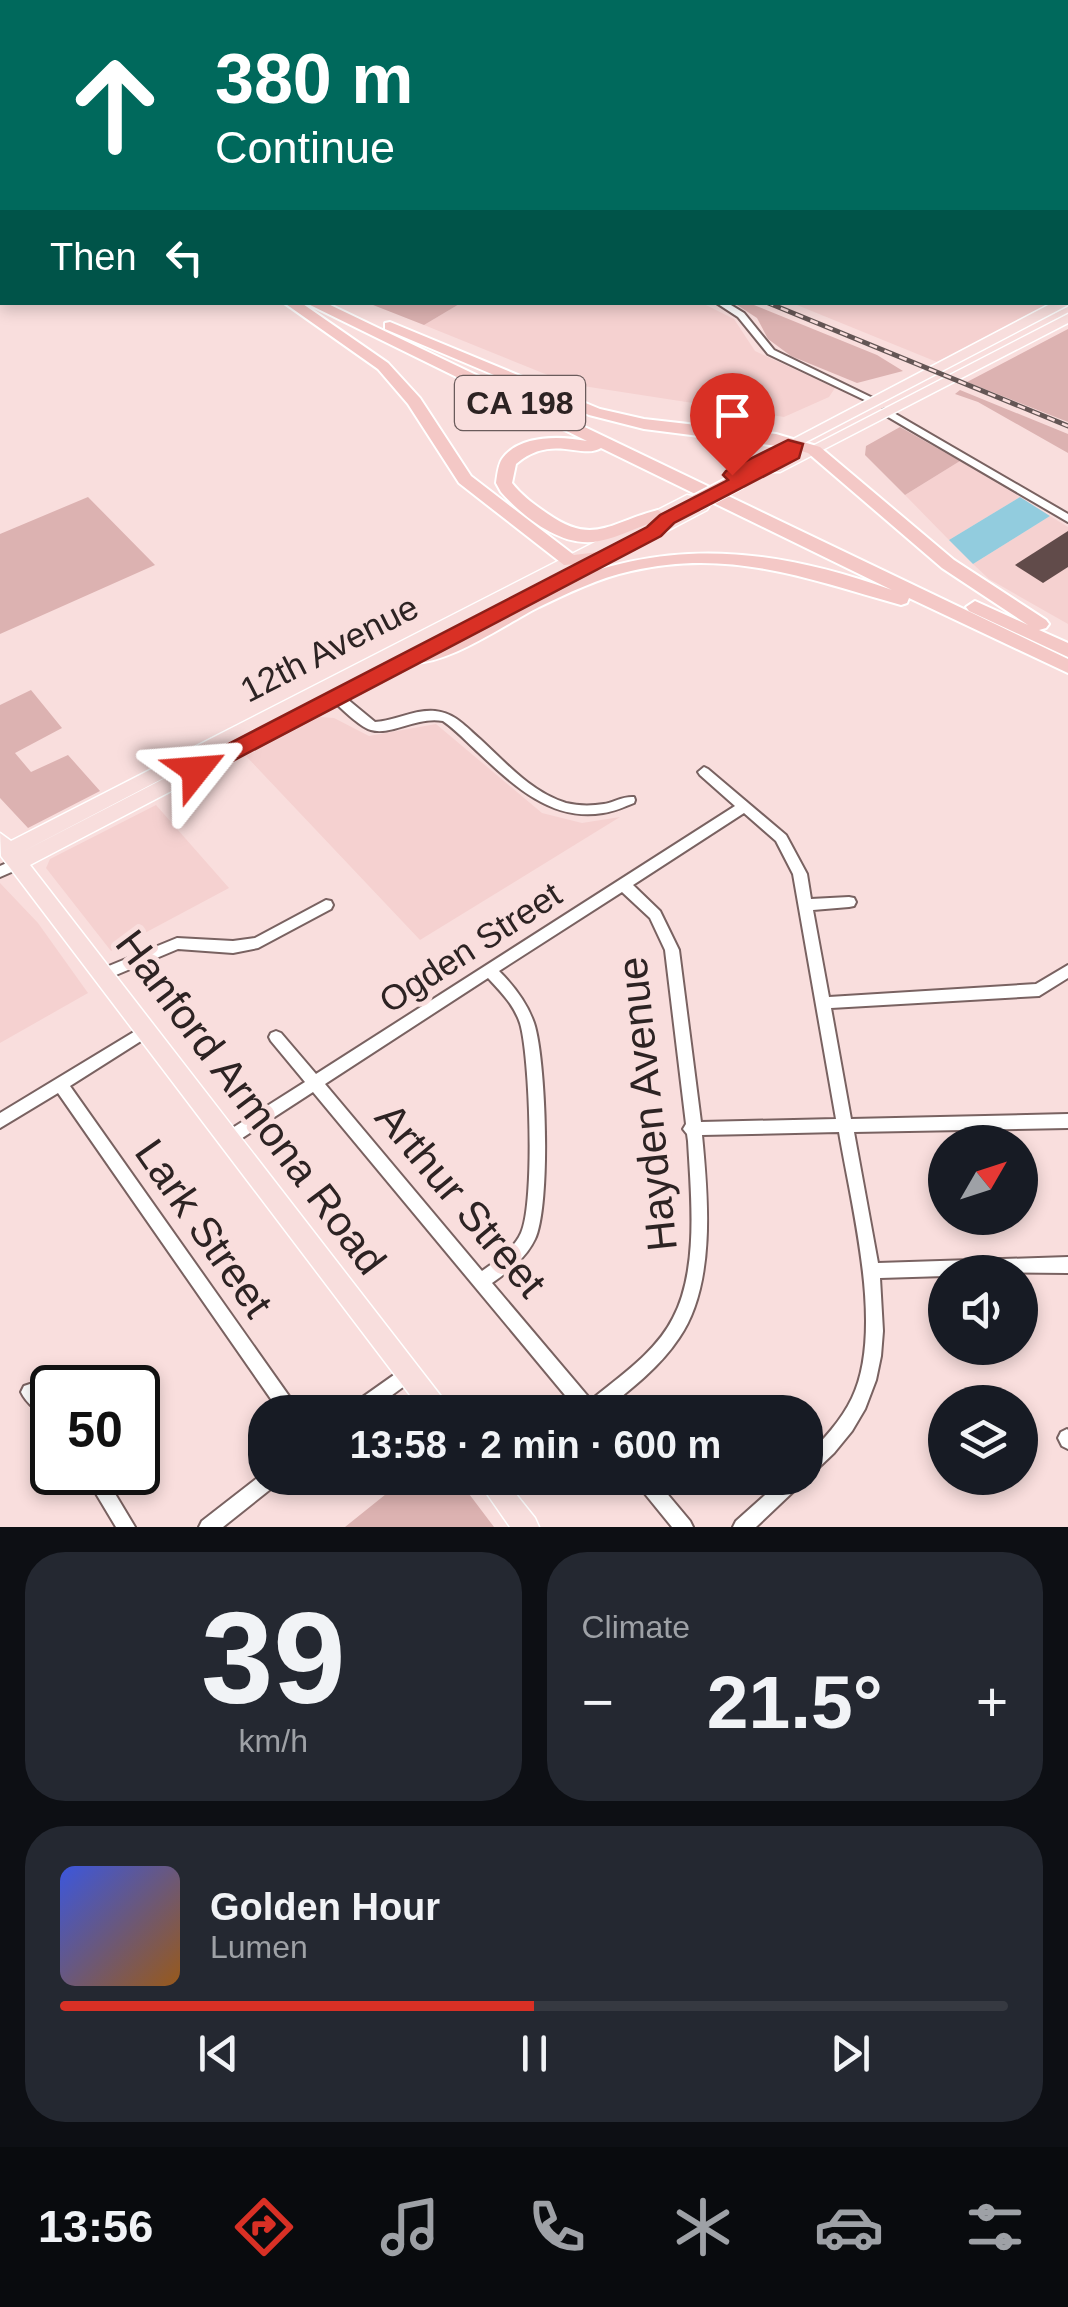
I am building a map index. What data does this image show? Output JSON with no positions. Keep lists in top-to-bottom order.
{
  "streets": {
    "highway": ["CA 198"],
    "main road": ["12th Avenue", "Hanford Armona Road"],
    "street": [
      "Ogden Street",
      "Hayden Avenue",
      "Arthur Street",
      "Lark Street"
    ]
  },
  "crossings": [
    ["12th Avenue", "Hanford Armona Road"],
    ["Ogden Street", "Hanford Armona Road"],
    ["Ogden Street", "Hayden Avenue"],
    ["Ogden Street", "Arthur Street"]
  ],
  "north": "top right",
  "page": {
    "turn": ["380 m", "Continue"],
    "then": "Then",
    "limit": "50",
    "trip": "13:58 · 2 min · 600 m",
    "tile": [
      ["39", "km/h"],
      "Climate"
    ],
    "heat": ["−", "21.5°", "+"],
    "song": ["Golden Hour", "Lumen"],
    "tabs": "13:56"
  }
}
